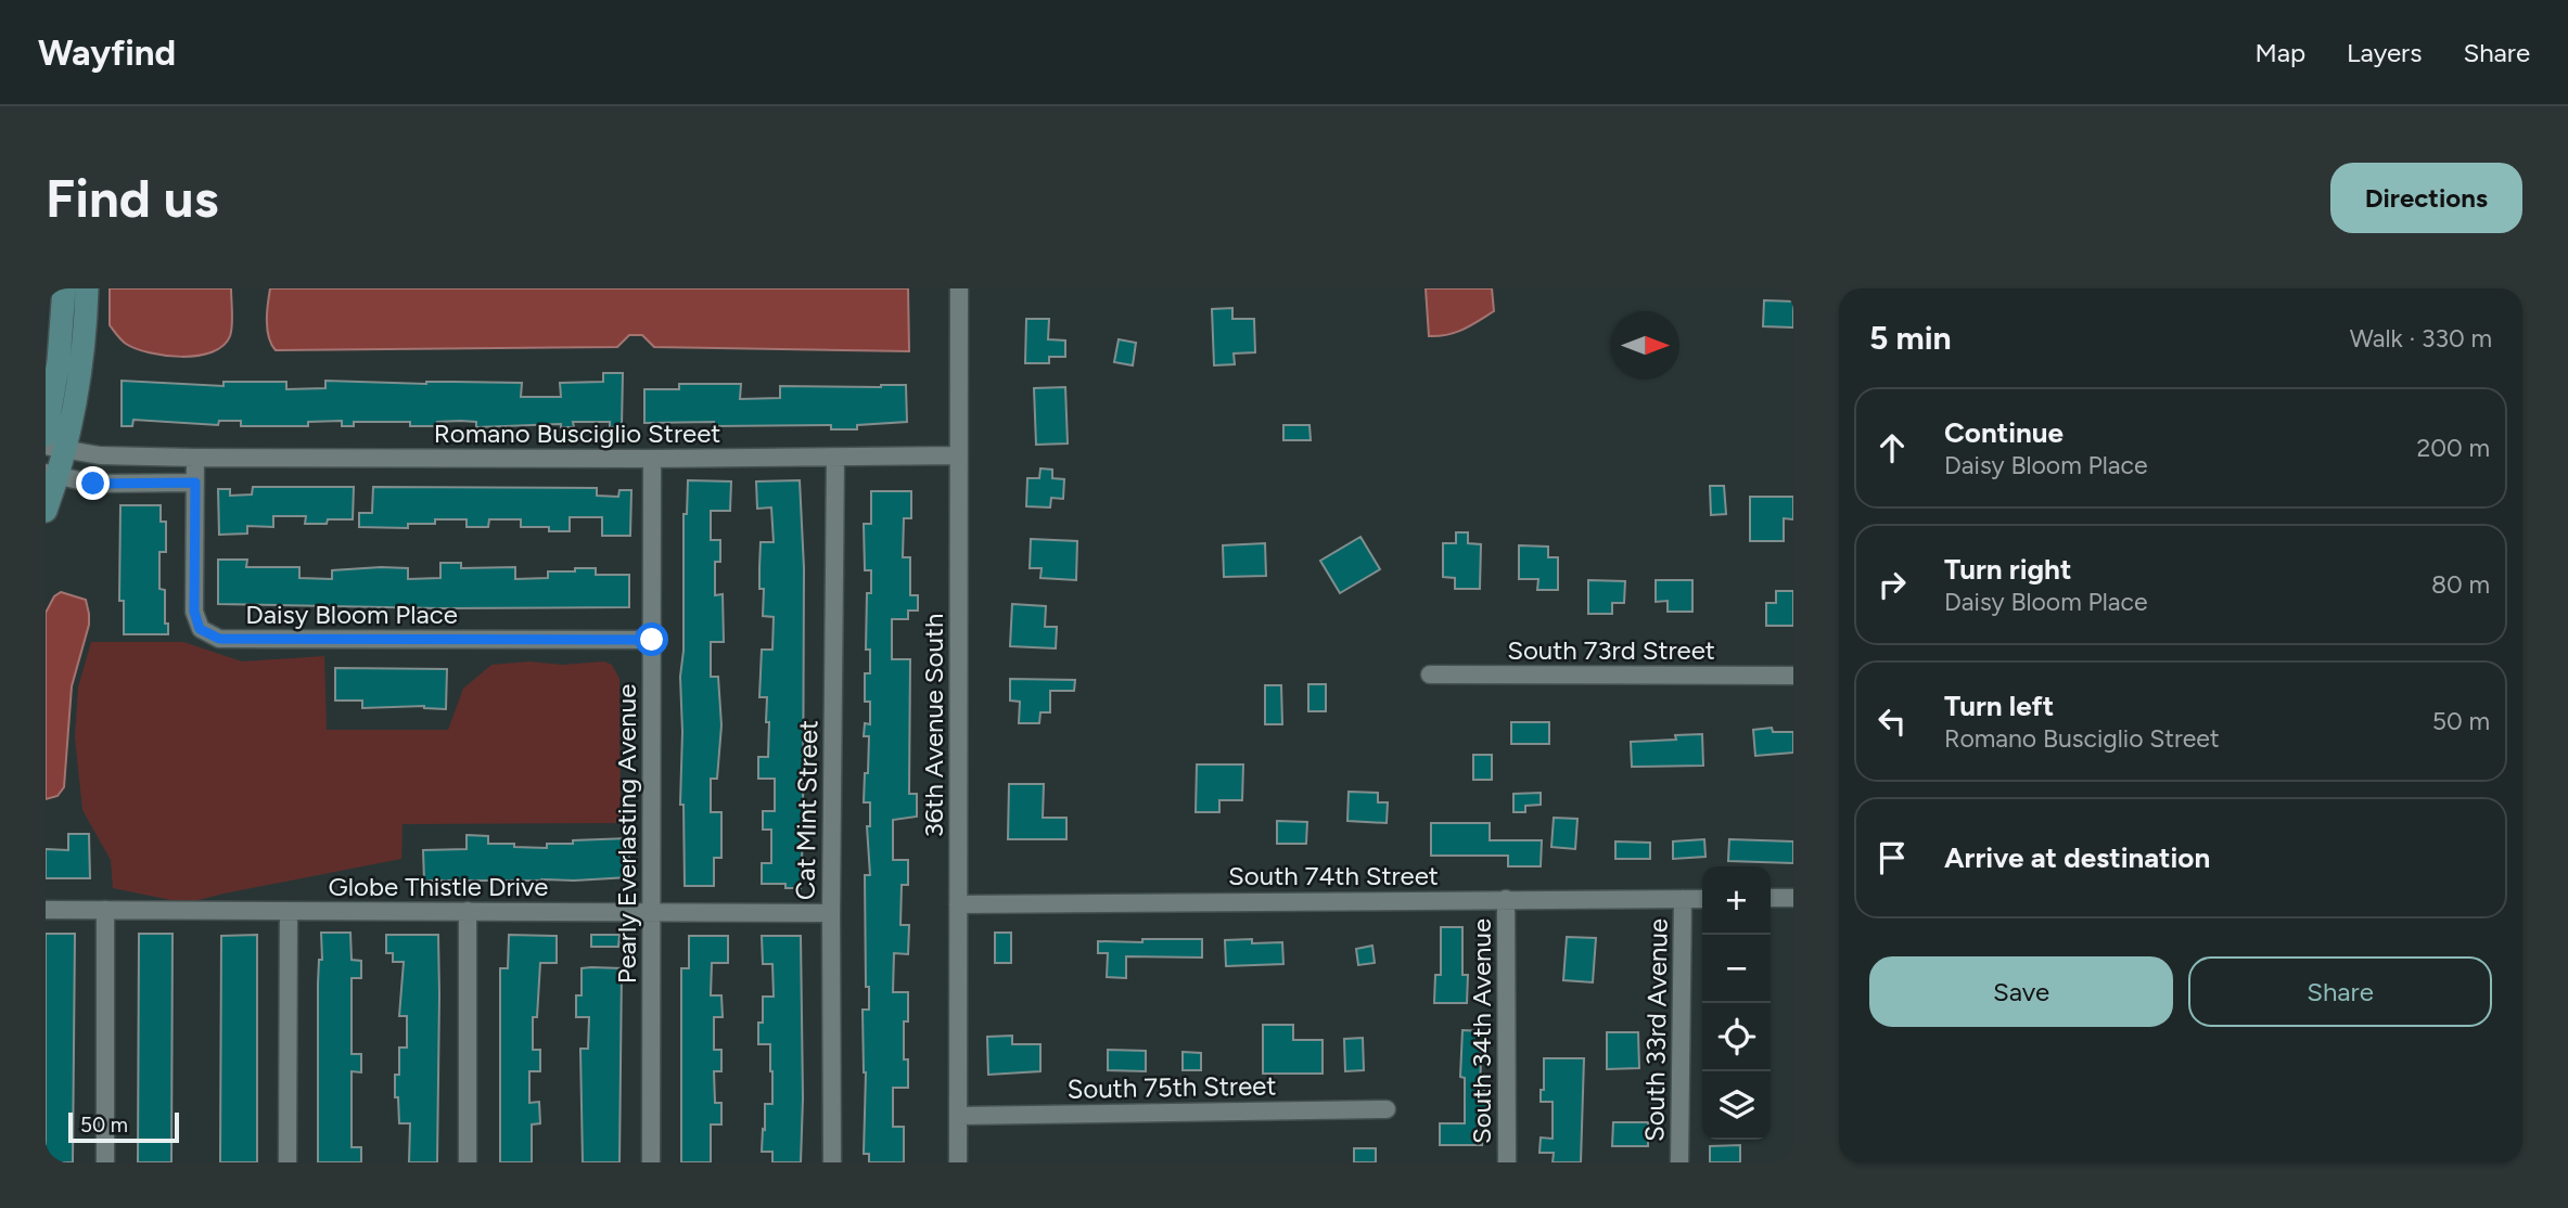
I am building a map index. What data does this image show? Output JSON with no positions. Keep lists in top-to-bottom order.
{
  "streets": {
    "street": [
      "Romano Busciglio Street",
      "Daisy Bloom Place",
      "South 73rd Street",
      "36th Avenue South",
      "Cat Mint Street",
      "Pearly Everlasting Avenue",
      "South 74th Street",
      "Globe Thistle Drive",
      "South 33rd Avenue",
      "South 34th Avenue",
      "South 75th Street"
    ]
  },
  "crossings": [
    ["Romano Busciglio Street", "36th Avenue South"],
    ["Romano Busciglio Street", "Cat Mint Street"],
    ["Romano Busciglio Street", "Pearly Everlasting Avenue"],
    ["Daisy Bloom Place", "Pearly Everlasting Avenue"],
    ["36th Avenue South", "South 74th Street"],
    ["36th Avenue South", "South 75th Street"],
    ["Cat Mint Street", "Globe Thistle Drive"],
    ["Pearly Everlasting Avenue", "Globe Thistle Drive"],
    ["South 74th Street", "South 33rd Avenue"],
    ["South 74th Street", "South 34th Avenue"]
  ],
  "scale_bar": "50 m",
  "north": "right",
  "page": {
    "header": "Wayfind",
    "nav": ["Map", "Layers", "Share"],
    "buttons": [
      "Directions",
      ["Save", "Share"]
    ],
    "title": "Find us",
    "heading": ["5 min", "Walk · 330 m"],
    "list": [
      ["Continue", "Daisy Bloom Place", "200 m"],
      ["Turn right", "Daisy Bloom Place", "80 m"],
      ["Turn left", "Romano Busciglio Street", "50 m"],
      "Arrive at destination"
    ],
    "map_buttons": ["+", "−"],
    "scale": "50 m"
  }
}
